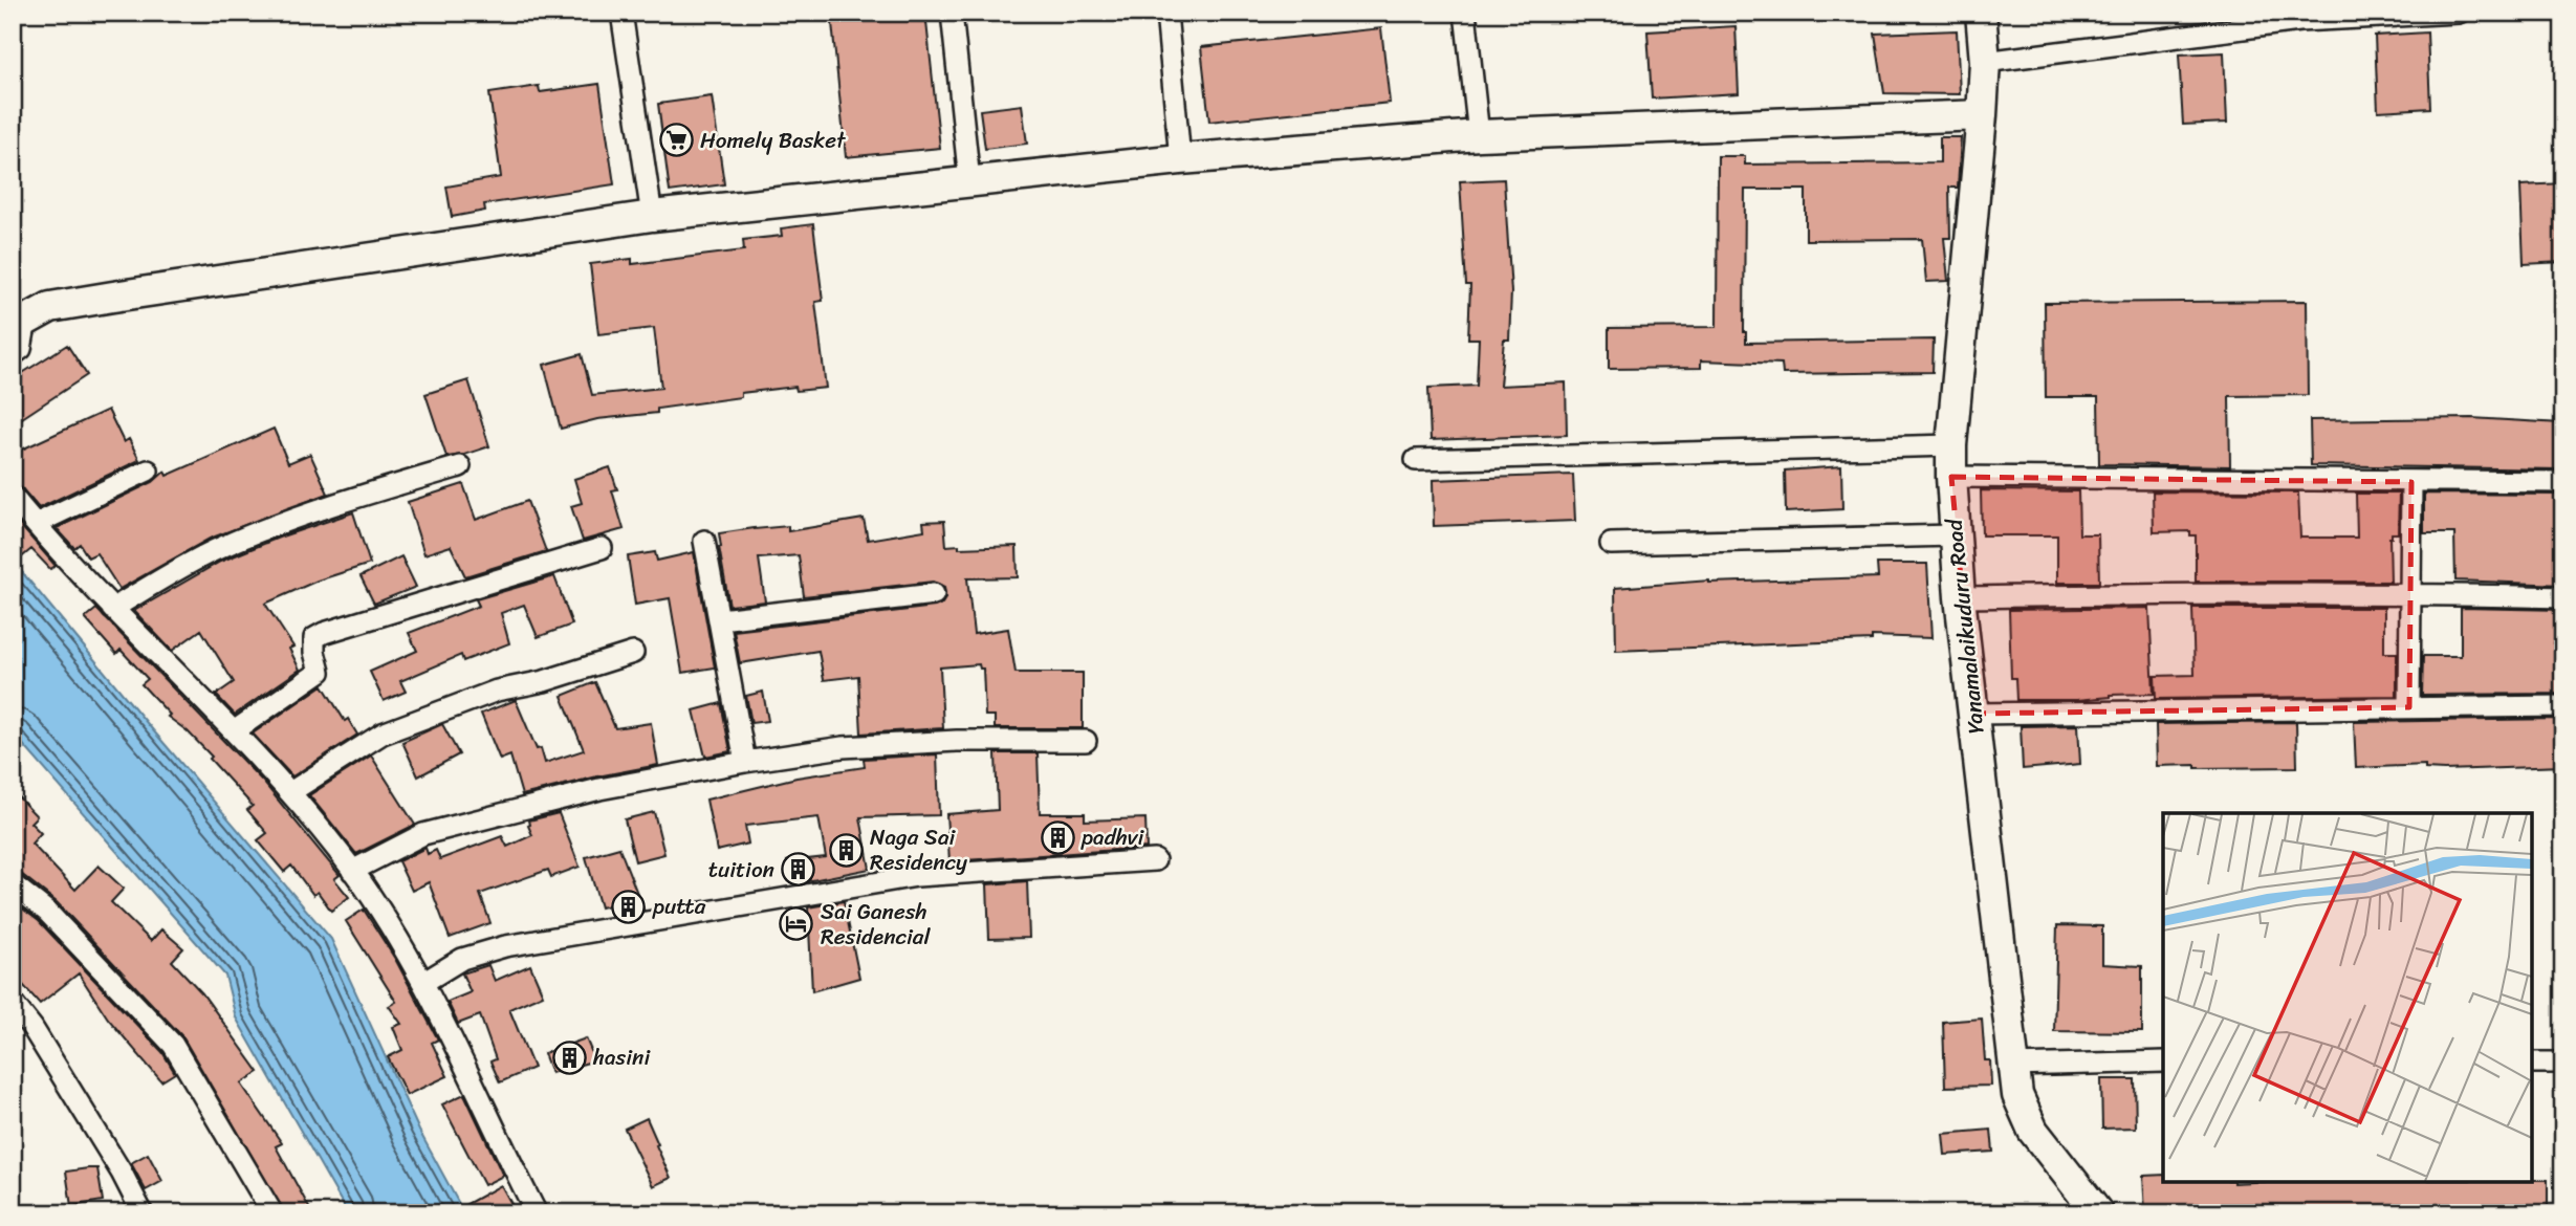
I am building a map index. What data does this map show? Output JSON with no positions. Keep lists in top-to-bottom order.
{
  "streets": {
    "street": ["Yanamalaikuduru Road"]
  },
  "places": {
    "supermarket": ["Homely Basket"],
    "building": [
      "padhvi",
      "Naga Sai Residency",
      "tuition",
      "putta",
      "hasini"
    ],
    "hotel": ["Sai Ganesh Residencial"]
  }
}
